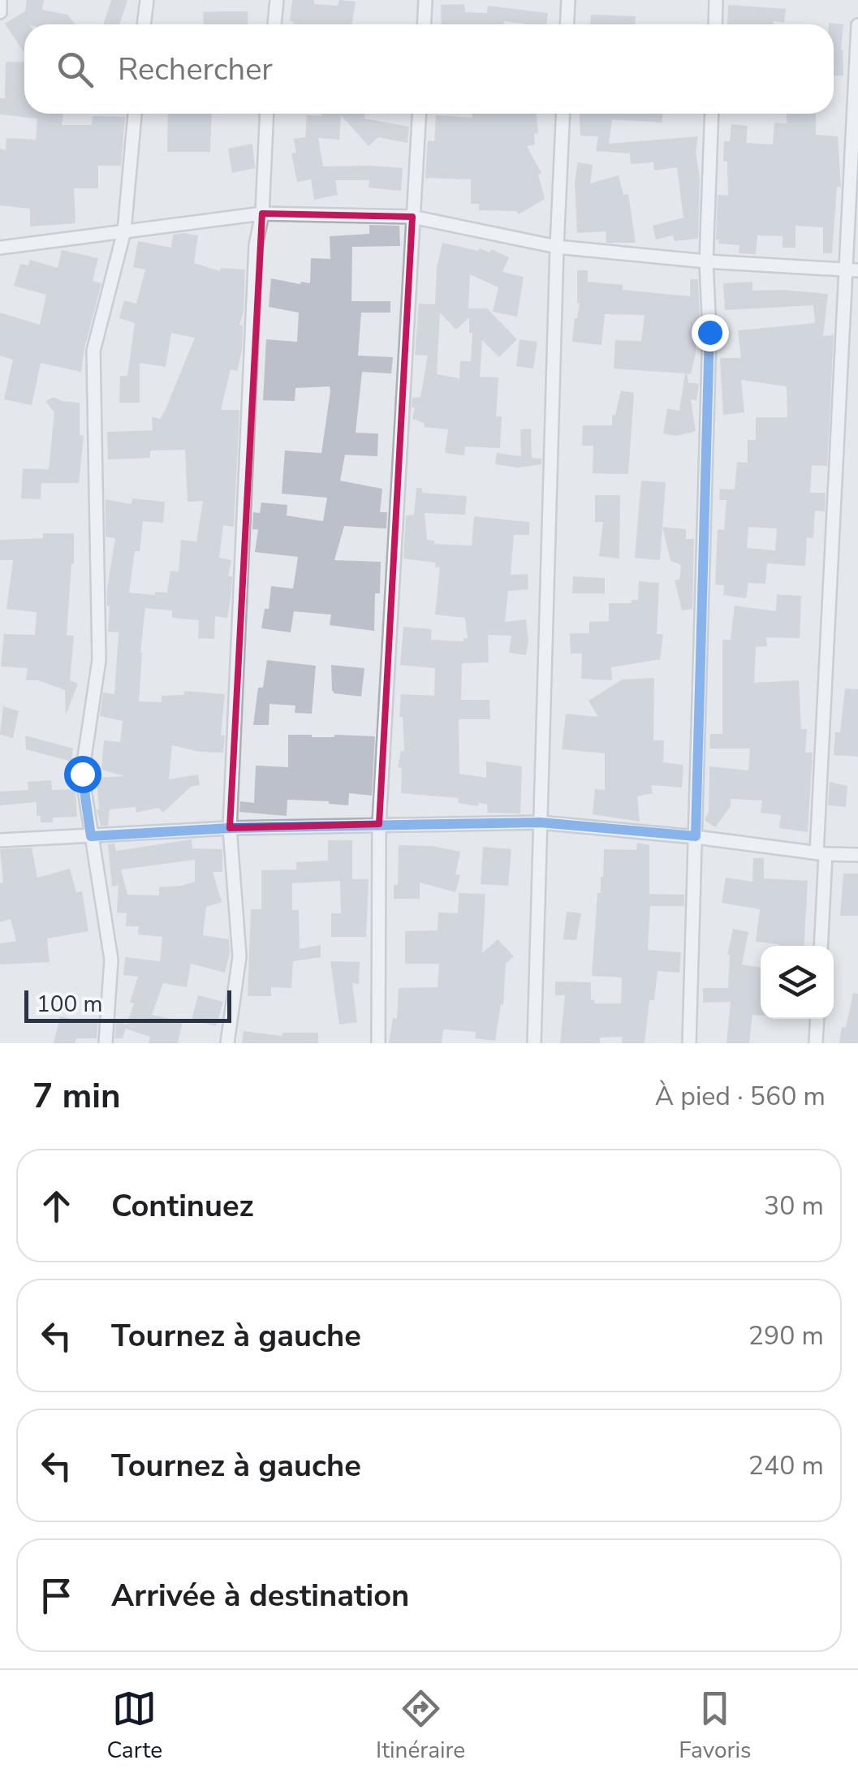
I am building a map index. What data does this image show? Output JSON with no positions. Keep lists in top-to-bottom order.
{
  "scale_bar": "100 m",
  "page": {
    "search": "Rechercher",
    "scale": "100 m",
    "heading": ["7 min", "À pied · 560 m"],
    "list": [
      ["Continuez", "30 m"],
      ["Tournez à gauche", "290 m"],
      ["Tournez à gauche", "240 m"],
      "Arrivée à destination"
    ],
    "nav": ["Carte", "Itinéraire", "Favoris"]
  }
}
